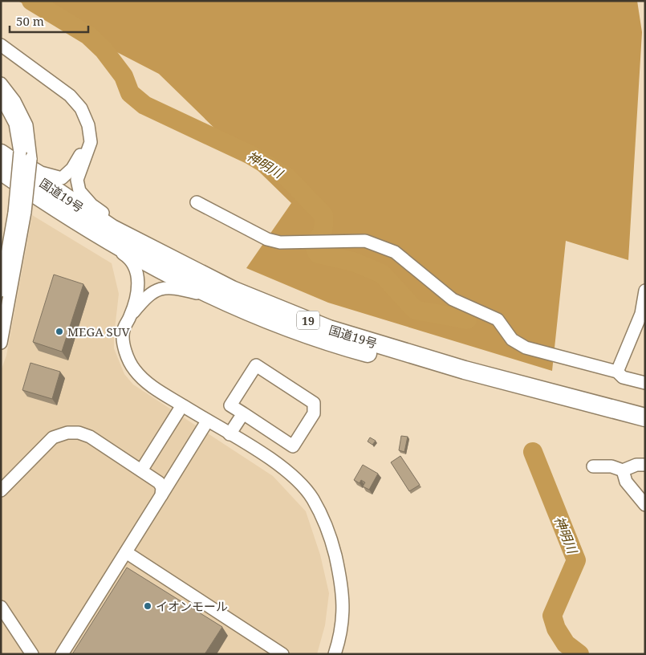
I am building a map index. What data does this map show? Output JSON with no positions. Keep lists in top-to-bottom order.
{
  "streets": {
    "highway": ["国道19号", "19"]
  },
  "water": ["神明川"],
  "places": ["MEGA SUV", "イオンモール"],
  "scale_bar": "50 m"
}
